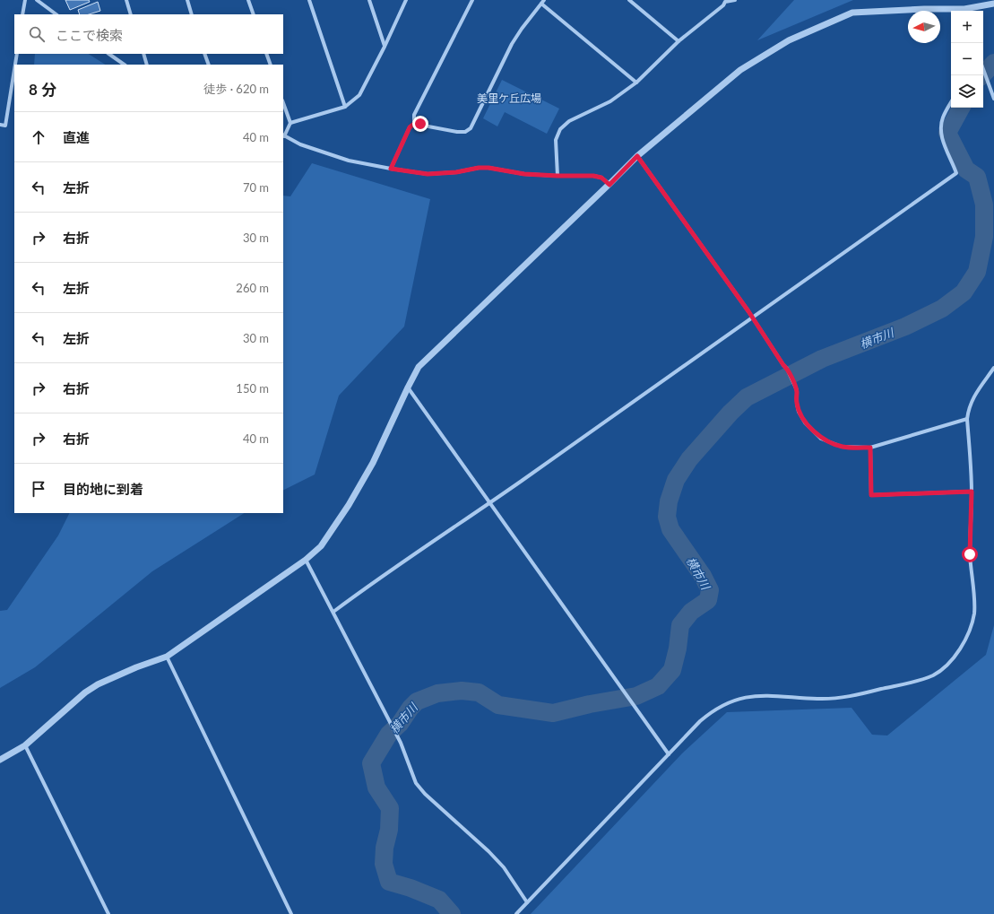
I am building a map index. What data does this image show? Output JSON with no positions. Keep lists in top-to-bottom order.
{
  "water": ["横市川"],
  "parks": ["美里ケ丘広場"],
  "north": "left",
  "page": {
    "map_buttons": ["+", "−"],
    "search": "ここで検索",
    "heading": ["8 分", "徒歩 · 620 m"],
    "list": [
      ["直進", "40 m"],
      ["左折", "70 m"],
      ["右折", "30 m"],
      ["左折", "260 m"],
      ["左折", "30 m"],
      ["右折", "150 m"],
      ["右折", "40 m"],
      "目的地に到着"
    ]
  }
}
